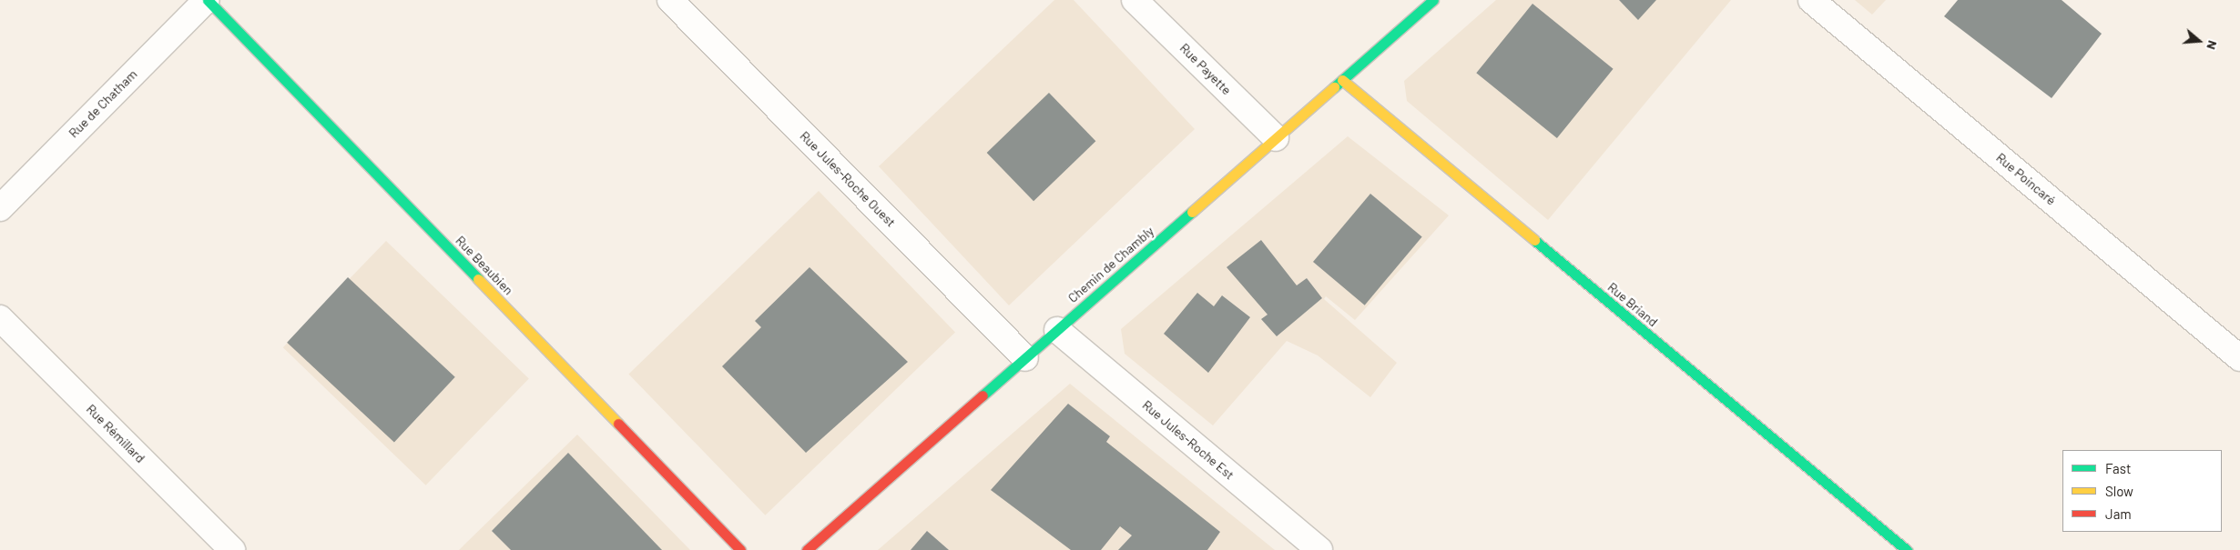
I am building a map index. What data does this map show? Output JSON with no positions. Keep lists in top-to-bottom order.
{
  "streets": {
    "street": [
      "Rue Payette",
      "Rue de Chatham",
      "Rue Jules-Roche Ouest",
      "Rue Poincaré",
      "Chemin de Chambly",
      "Rue Beaubien",
      "Rue Briand",
      "Rue Rémillard",
      "Rue Jules-Roche Est"
    ]
  },
  "crossings": [
    ["Rue Payette", "Chemin de Chambly"],
    ["Rue de Chatham", "Rue Beaubien"],
    ["Rue Jules-Roche Ouest", "Chemin de Chambly"],
    ["Chemin de Chambly", "Rue Briand"],
    ["Chemin de Chambly", "Rue Jules-Roche Est"]
  ],
  "legend": ["Fast", "Slow", "Jam"],
  "north": "right"
}
